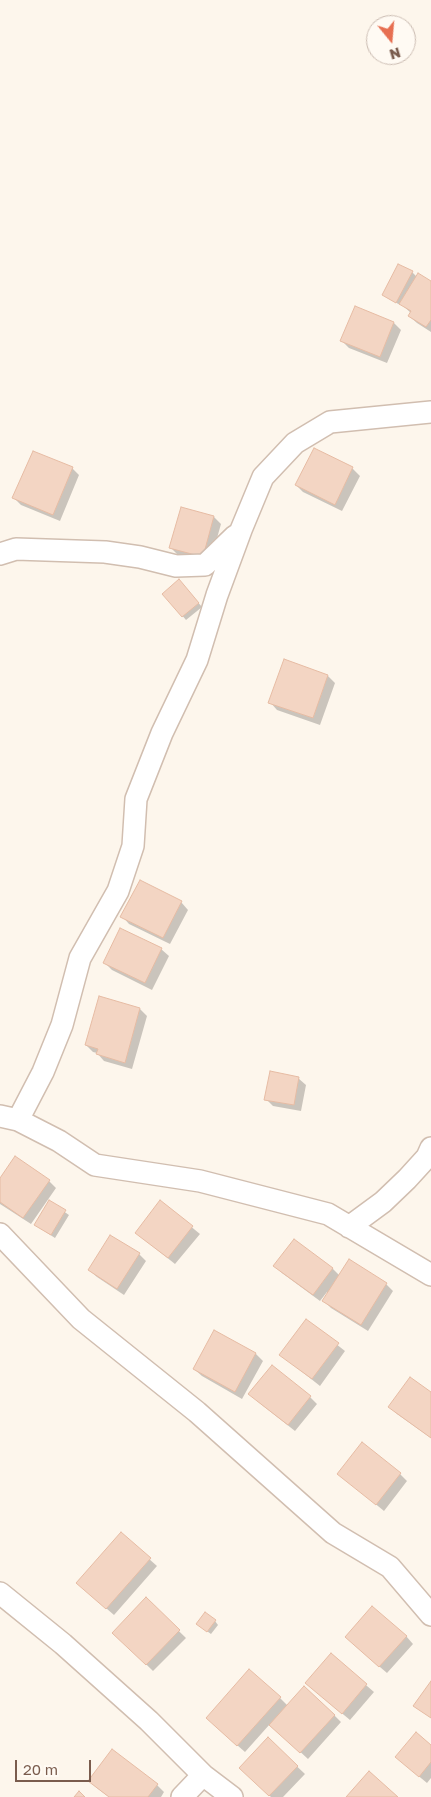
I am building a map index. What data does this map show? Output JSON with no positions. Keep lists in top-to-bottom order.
{
  "scale_bar": "20 m",
  "north": "bottom"
}
